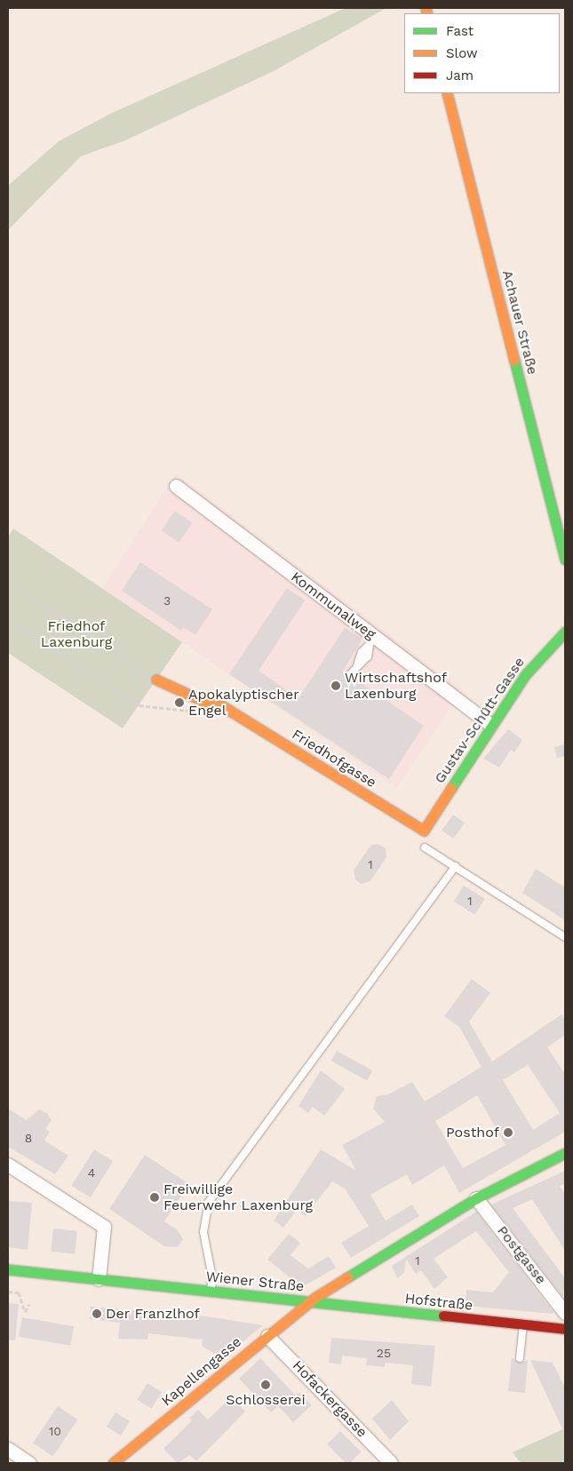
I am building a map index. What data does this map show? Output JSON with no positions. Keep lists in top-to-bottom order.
{
  "streets": {
    "street": [
      "Achauer Straße",
      "Kommunalweg",
      "Gustav-Schütt-Gasse",
      "Friedhofgasse",
      "Postgasse",
      "Wiener Straße",
      "Hofstraße",
      "Kapellengasse",
      "Hofackergasse"
    ]
  },
  "crossings": [
    ["Kommunalweg", "Gustav-Schütt-Gasse"],
    ["Gustav-Schütt-Gasse", "Friedhofgasse"],
    ["Postgasse", "Wiener Straße"],
    ["Wiener Straße", "Hofstraße"],
    ["Wiener Straße", "Kapellengasse"],
    ["Hofstraße", "Kapellengasse"],
    ["Kapellengasse", "Hofackergasse"]
  ],
  "parks": ["Friedhof Laxenburg"],
  "places": [
    "Wirtschaftshof Laxenburg",
    "Apokalyptischer Engel",
    "Posthof",
    "Freiwillige Feuerwehr Laxenburg",
    "Der Franzlhof",
    "Schlosserei"
  ],
  "house_numbers": [
    "3",
    "1",
    "1",
    "8",
    "4",
    "1",
    "25",
    "10"
  ],
  "legend": ["Fast", "Slow", "Jam"]
}
